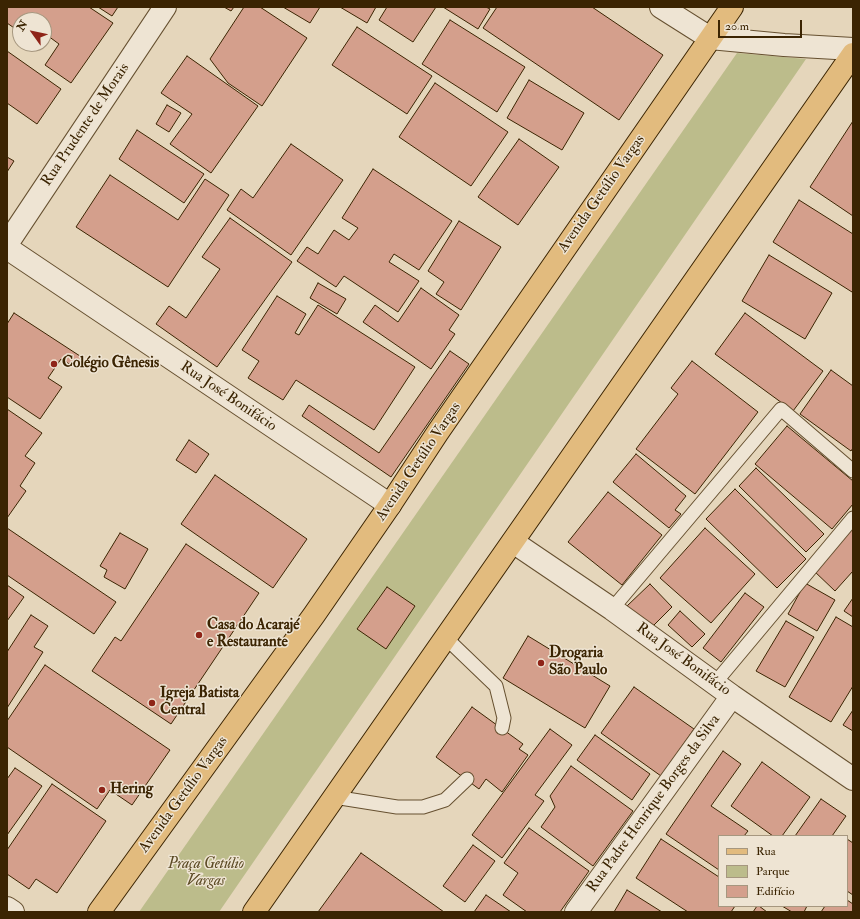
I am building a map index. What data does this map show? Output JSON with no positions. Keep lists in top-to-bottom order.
{
  "streets": {
    "main road": ["Avenida Getúlio Vargas"],
    "street": ["Rua Prudente de Morais", "Rua José Bonifácio", "Rua Padre Henrique Borges da Silva"]
  },
  "crossings": [
    ["Avenida Getúlio Vargas", "Rua José Bonifácio"],
    ["Rua José Bonifácio", "Rua Padre Henrique Borges da Silva"]
  ],
  "parks": ["Praça Getúlio Vargas"],
  "places": [
    "Colégio Gênesis",
    "Casa do Acarajé e Restaurante",
    "Drogaria São Paulo",
    "Igreja Batista Central",
    "Hering"
  ],
  "legend": ["Rua", "Parque", "Edifício"],
  "scale_bar": "20 m",
  "north": "top left"
}
